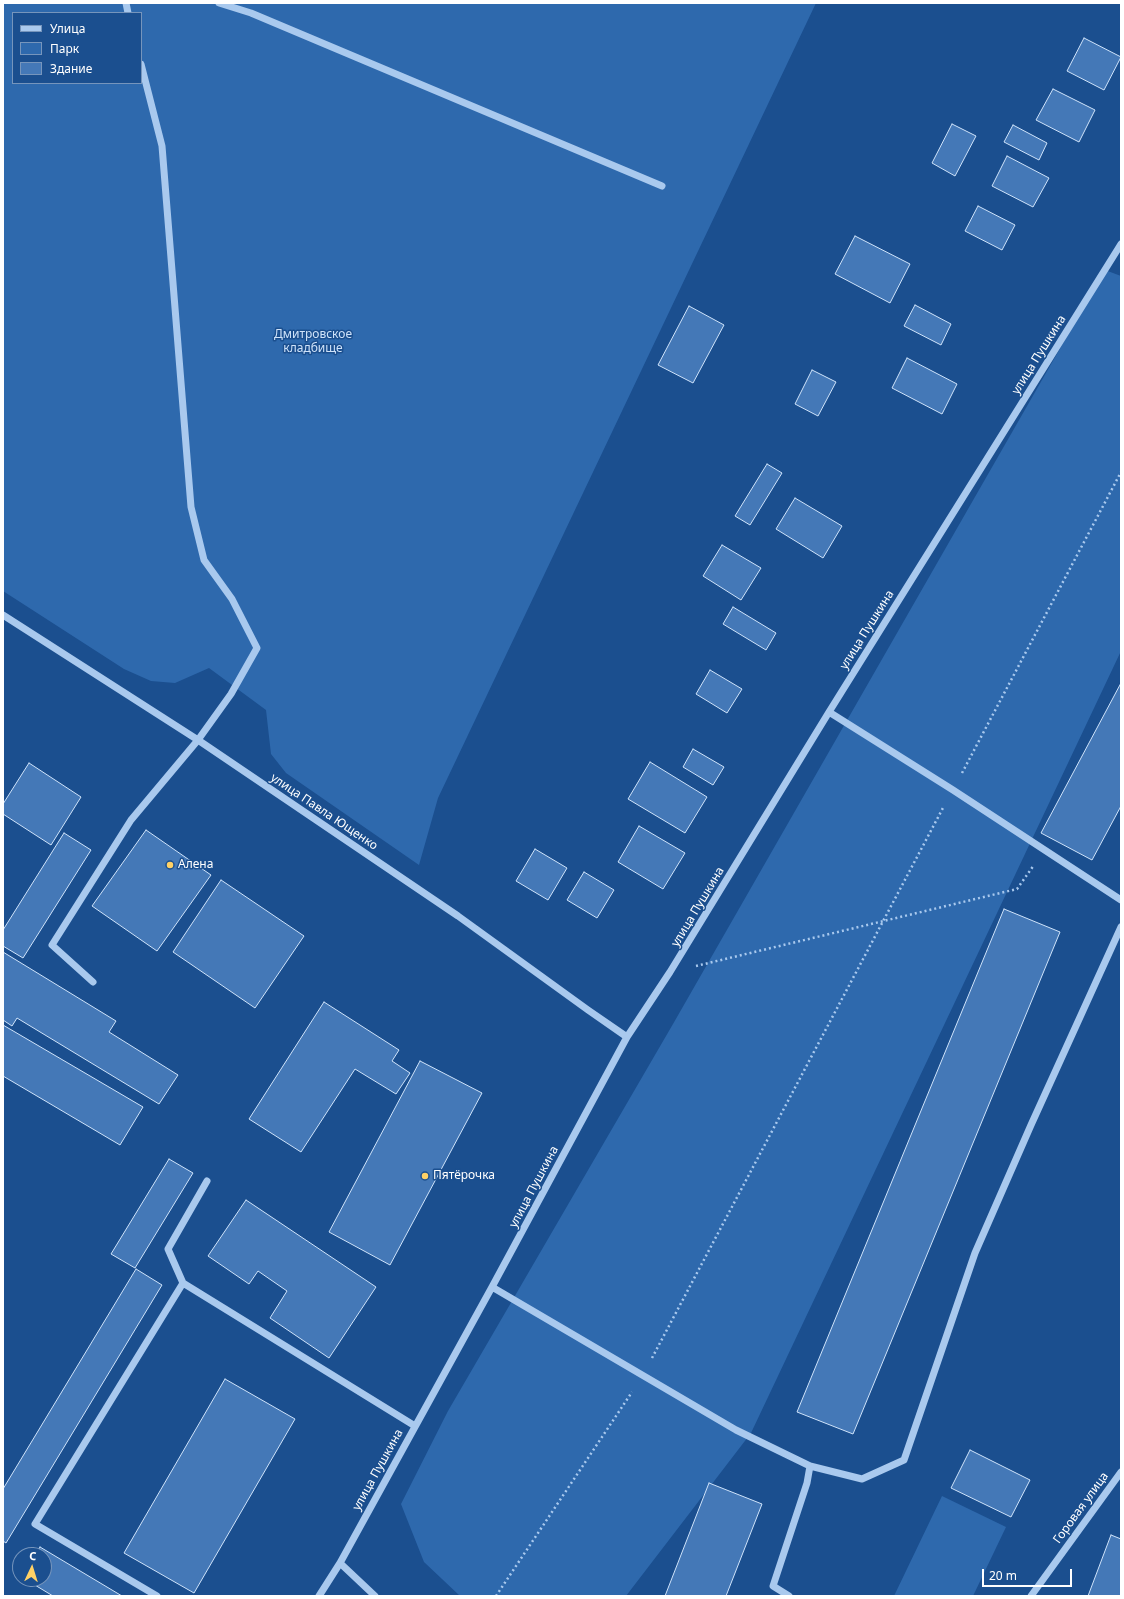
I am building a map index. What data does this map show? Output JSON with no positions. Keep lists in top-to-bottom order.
{
  "streets": {
    "street": ["улица Пушкина", "улица Павла Ющенко", "Горовая улица"]
  },
  "crossings": [
    ["улица Пушкина", "улица Павла Ющенко"]
  ],
  "parks": ["Дмитровское кладбище"],
  "places": ["Алена", "Пятёрочка"],
  "legend": ["Улица", "Парк", "Здание"],
  "scale_bar": "20 m",
  "north": "top"
}
